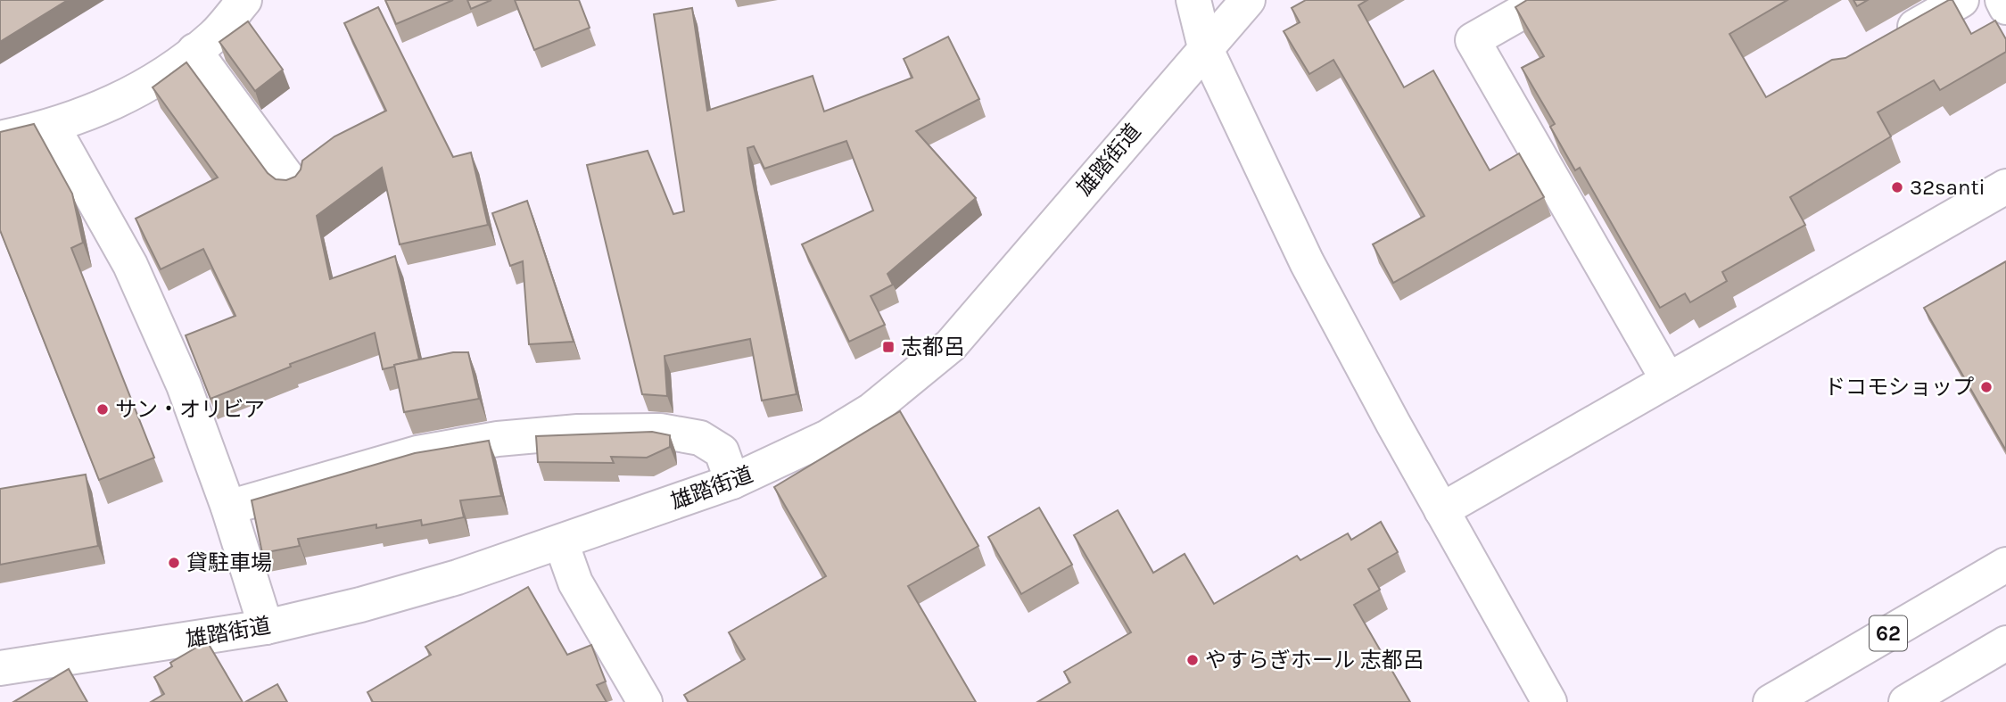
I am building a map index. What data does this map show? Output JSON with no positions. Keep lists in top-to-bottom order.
{
  "streets": {
    "street": ["雄踏街道", "62"]
  },
  "places": {
    "other": [
      "32santi",
      "ドコモショップ",
      "サン・オリビア",
      "貸駐車場",
      "やすらぎホール 志都呂"
    ],
    "transit": ["志都呂"]
  }
}
